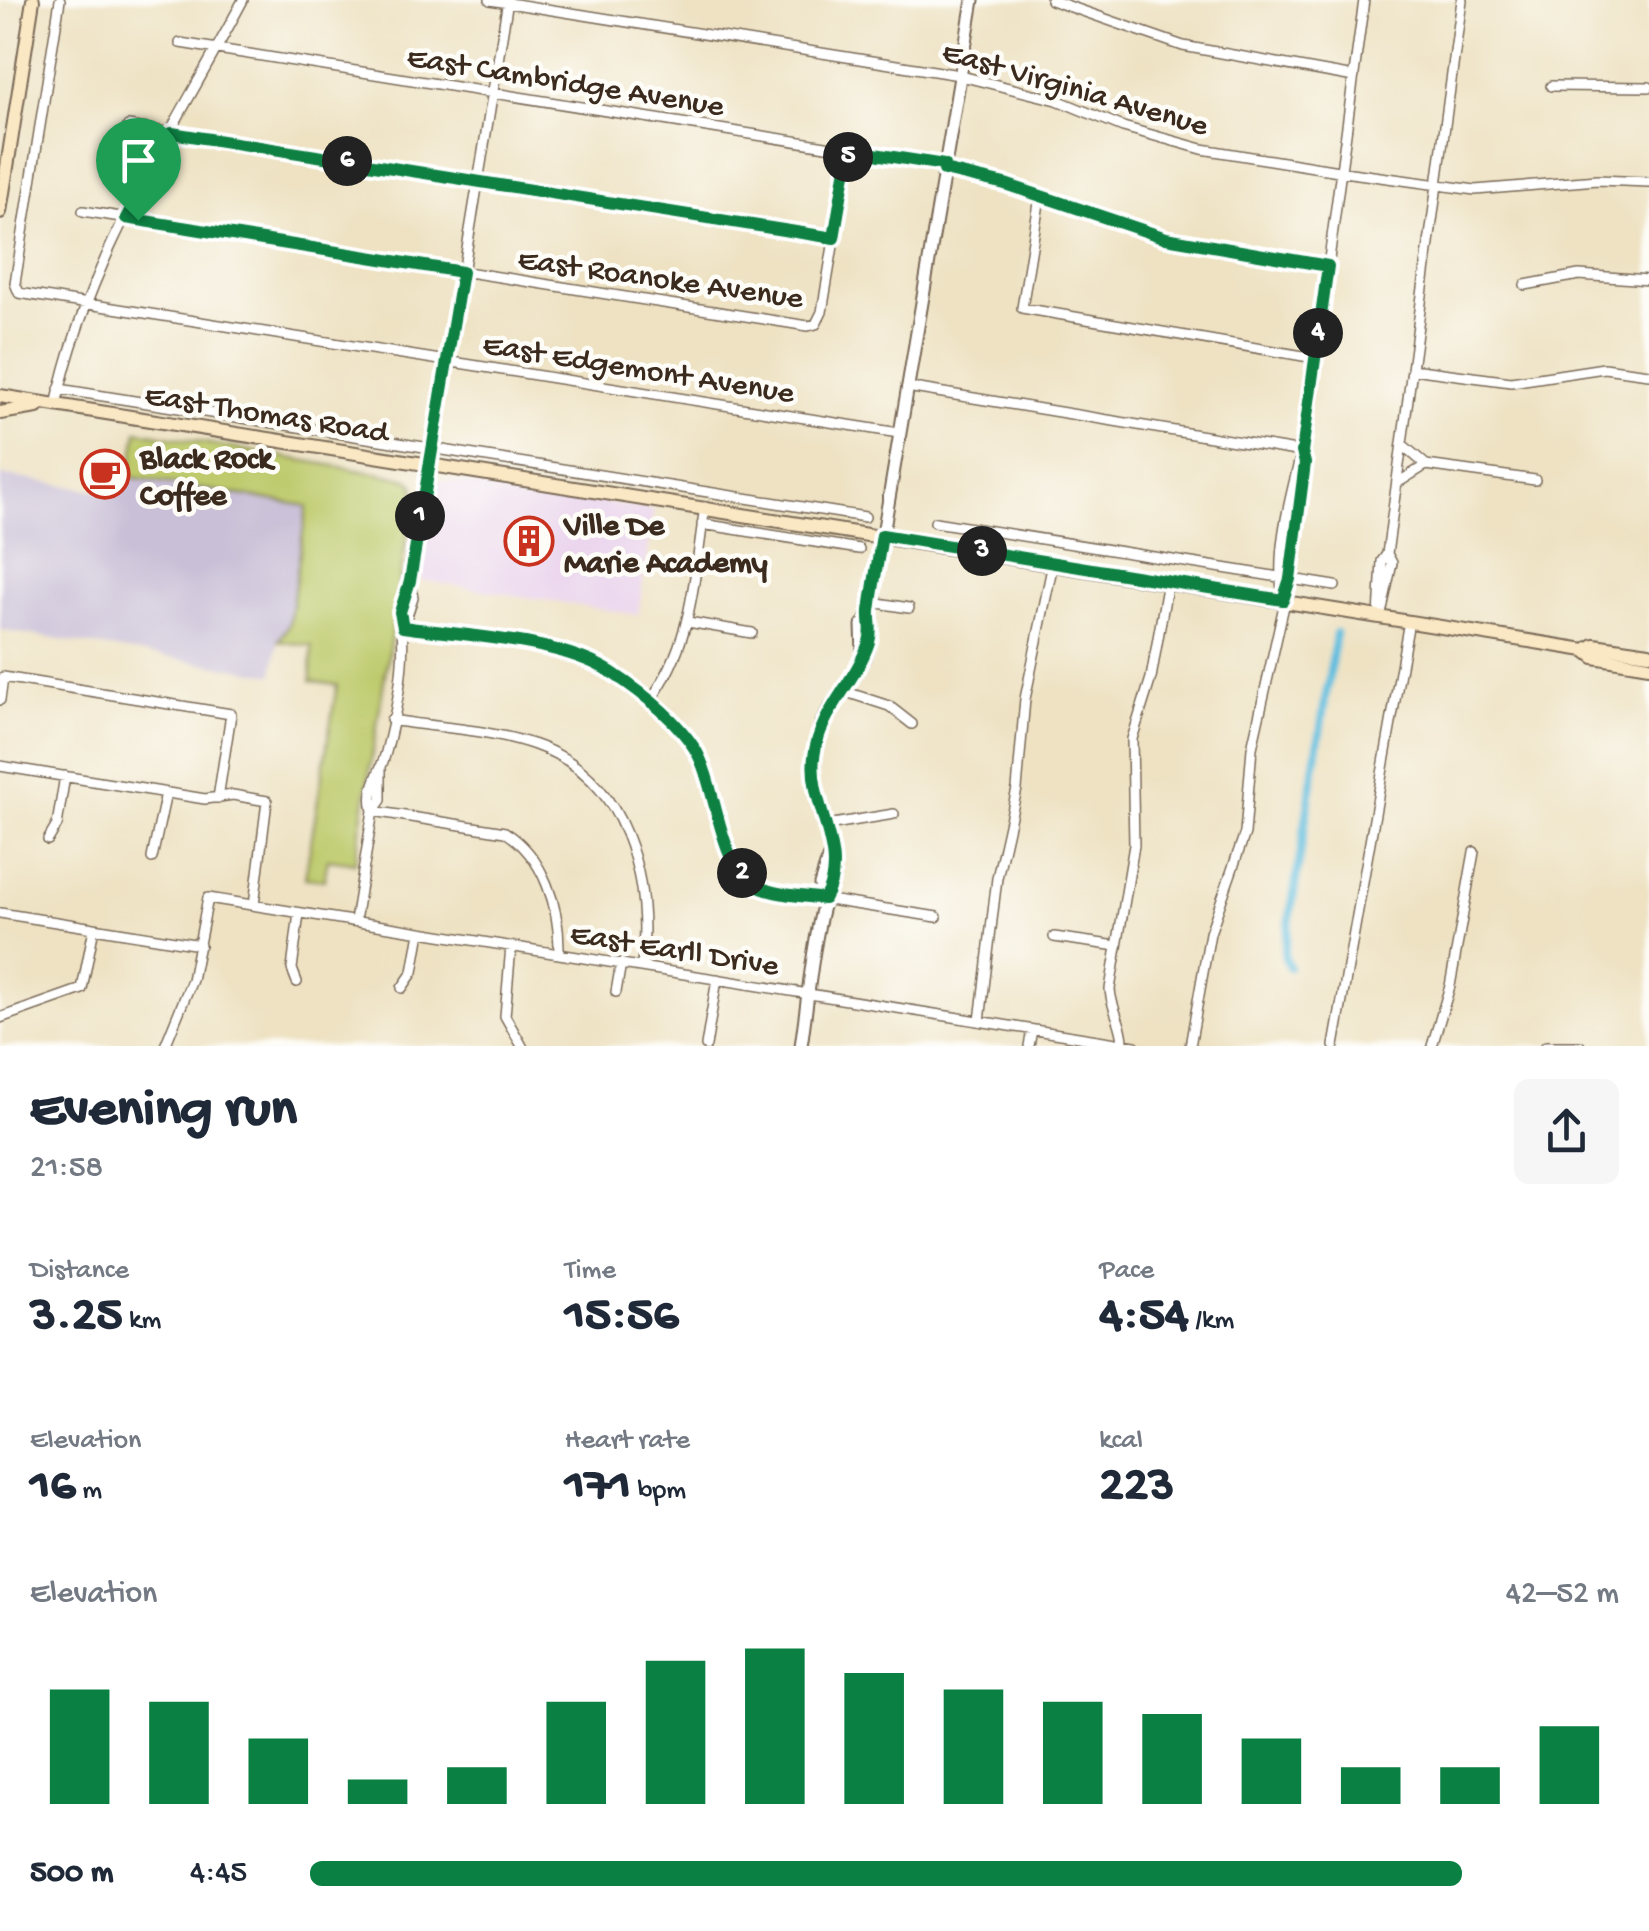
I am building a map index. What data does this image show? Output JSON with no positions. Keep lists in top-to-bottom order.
{
  "streets": {
    "main road": ["East Thomas Road"],
    "street": [
      "East Cambridge Avenue",
      "East Virginia Avenue",
      "East Roanoke Avenue",
      "East Edgemont Avenue",
      "East Earll Drive"
    ]
  },
  "places": {
    "cafe": ["Black Rock Coffee"],
    "building": ["Ville De Marie Academy"]
  },
  "page": {
    "pins": [
      "5",
      "6",
      "4",
      "1",
      "3",
      "2"
    ],
    "heading": ["Evening run", "21:58"],
    "stats": [
      ["Distance", "3.25 km"],
      ["Time", "15:56"],
      ["Pace", "4:54 /km"],
      ["Elevation", "16 m"],
      ["Heart rate", "171 bpm"],
      ["kcal", "223"]
    ],
    "chart": ["Elevation", "42–52 m"],
    "list": [
      {
        "name": "500 m",
        "note": "4:45"
      }
    ]
  }
}
